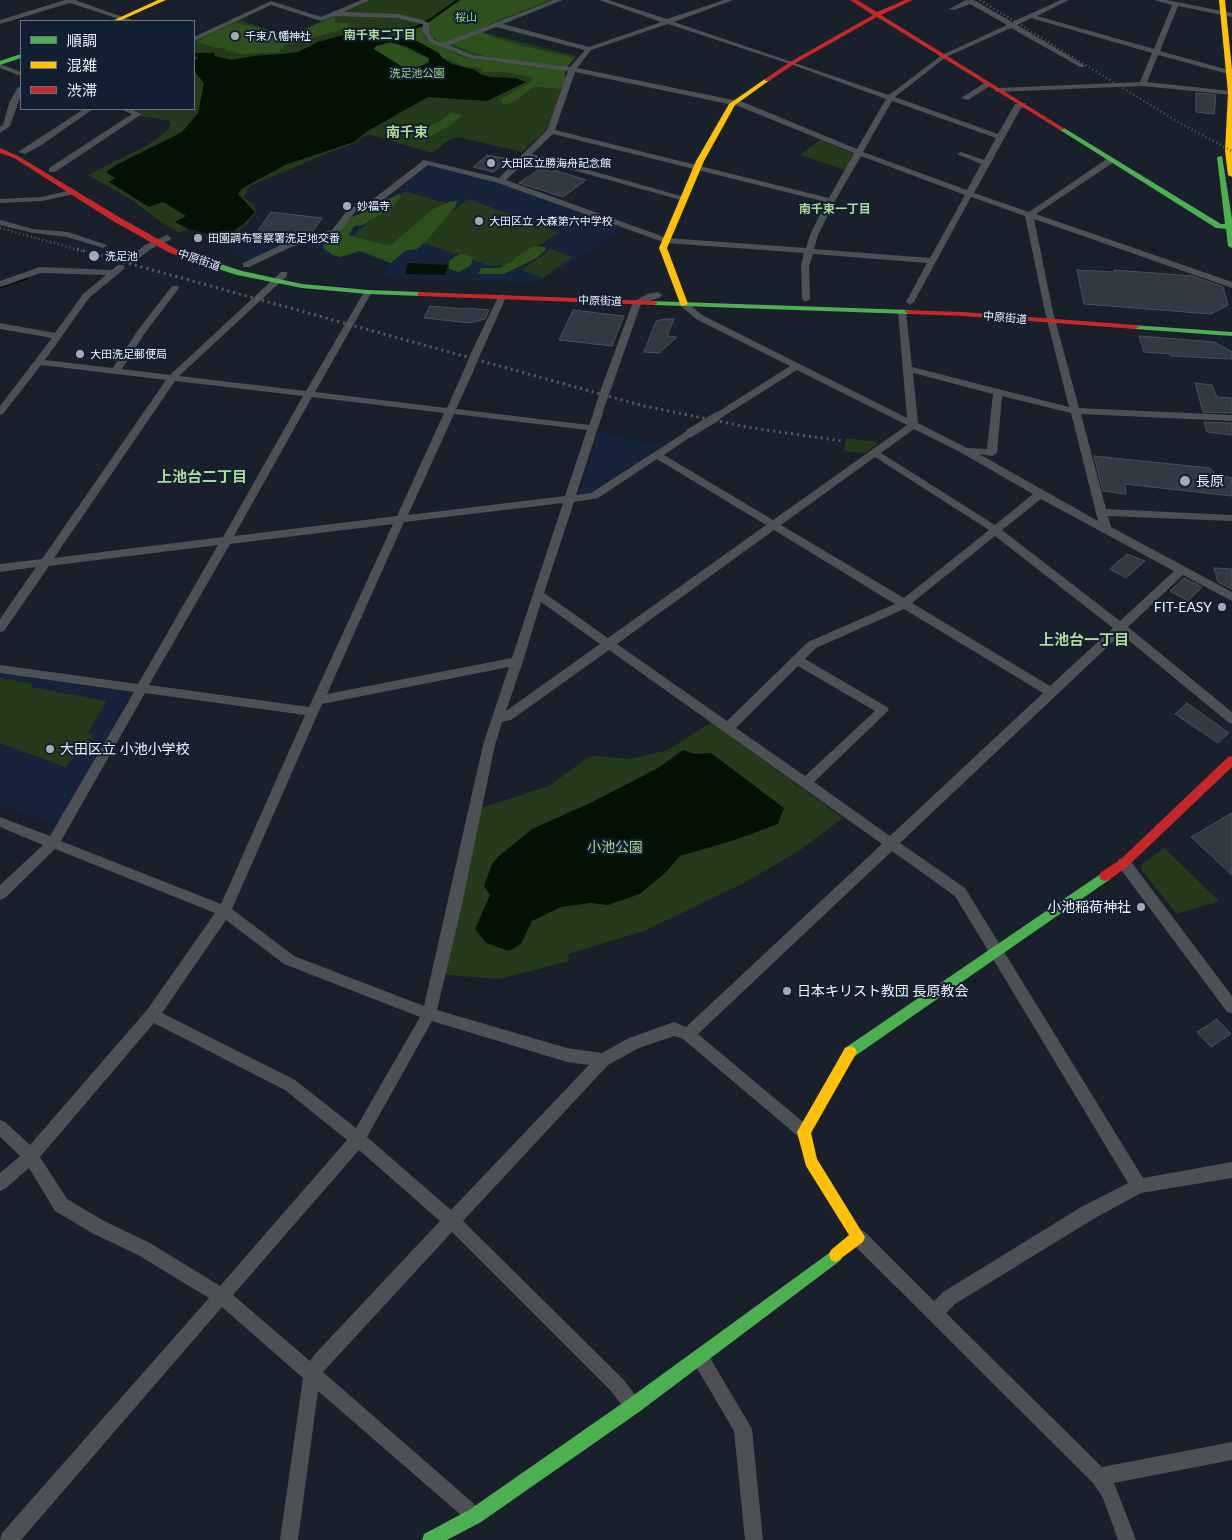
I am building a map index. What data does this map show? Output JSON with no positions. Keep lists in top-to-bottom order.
{
  "streets": {
    "main road": ["中原街道"]
  },
  "districts": [
    "南千束二丁目",
    "南千束",
    "南千束一丁目",
    "上池台二丁目",
    "上池台一丁目"
  ],
  "parks": ["桜山", "洗足池公園", "小池公園"],
  "places": [
    "千束八幡神社",
    "大田区立勝海舟記念館",
    "妙福寺",
    "大田区立 大森第六中学校",
    "田園調布警察署洗足地交番",
    "洗足池",
    "大田洗足郵便局",
    "長原",
    "FIT-EASY",
    "大田区立 小池小学校",
    "小池稲荷神社",
    "日本キリスト教団 長原教会"
  ],
  "legend": ["順調", "混雑", "渋滞"]
}
